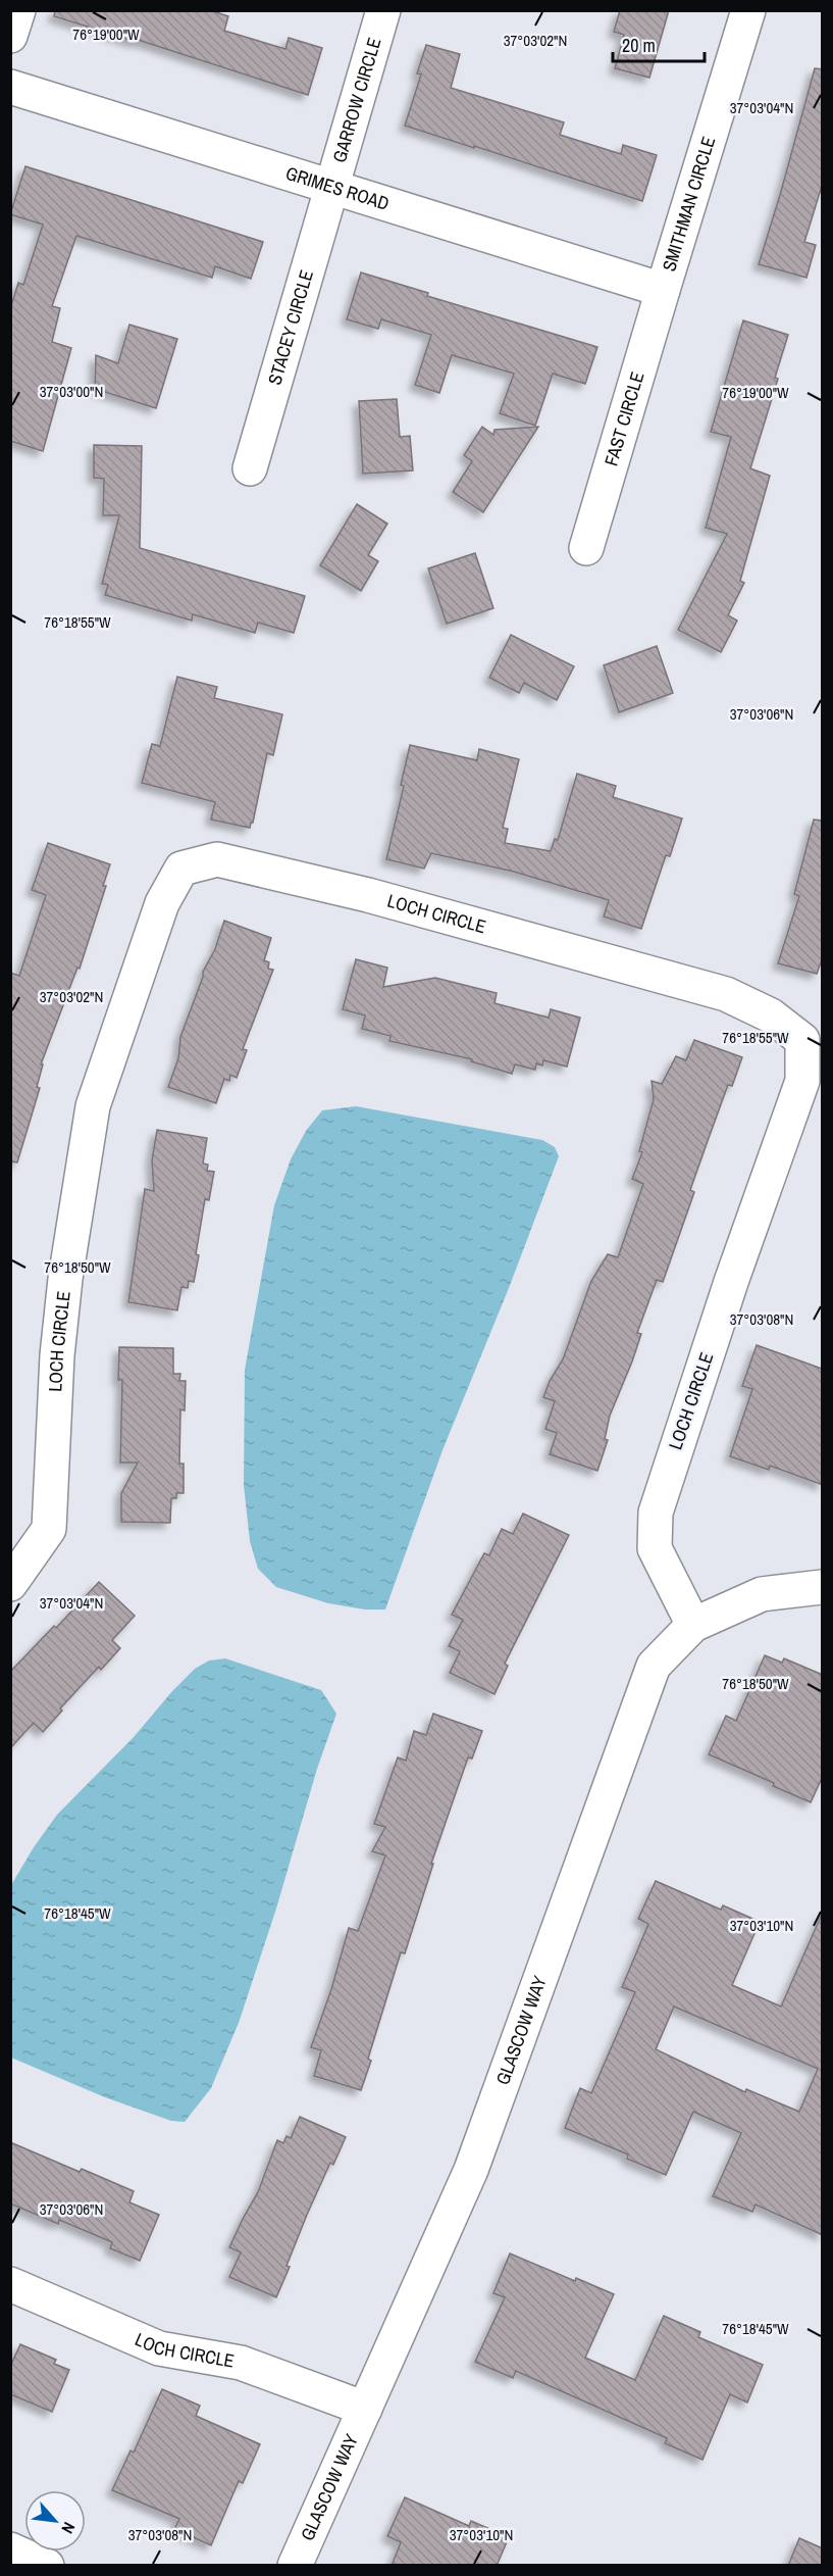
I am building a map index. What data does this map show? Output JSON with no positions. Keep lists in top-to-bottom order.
{
  "streets": {
    "street": [
      "GARROW CIRCLE",
      "GRIMES ROAD",
      "SMITHMAN CIRCLE",
      "STACEY CIRCLE",
      "FAST CIRCLE",
      "LOCH CIRCLE",
      "GLASCOW WAY"
    ]
  },
  "crossings": [
    ["GARROW CIRCLE", "GRIMES ROAD"],
    ["GARROW CIRCLE", "STACEY CIRCLE"],
    ["GRIMES ROAD", "SMITHMAN CIRCLE"],
    ["GRIMES ROAD", "STACEY CIRCLE"],
    ["GRIMES ROAD", "FAST CIRCLE"],
    ["SMITHMAN CIRCLE", "FAST CIRCLE"],
    ["LOCH CIRCLE", "GLASCOW WAY"]
  ],
  "scale_bar": "20 m",
  "north": "bottom right",
  "coordinates": [
    "76°19'00\"W",
    "37°03'02\"N",
    "37°03'04\"N",
    "37°03'00\"N",
    "76°18'55\"W",
    "37°03'06\"N",
    "76°18'50\"W",
    "37°03'08\"N",
    "76°18'45\"W",
    "37°03'10\"N"
  ]
}
